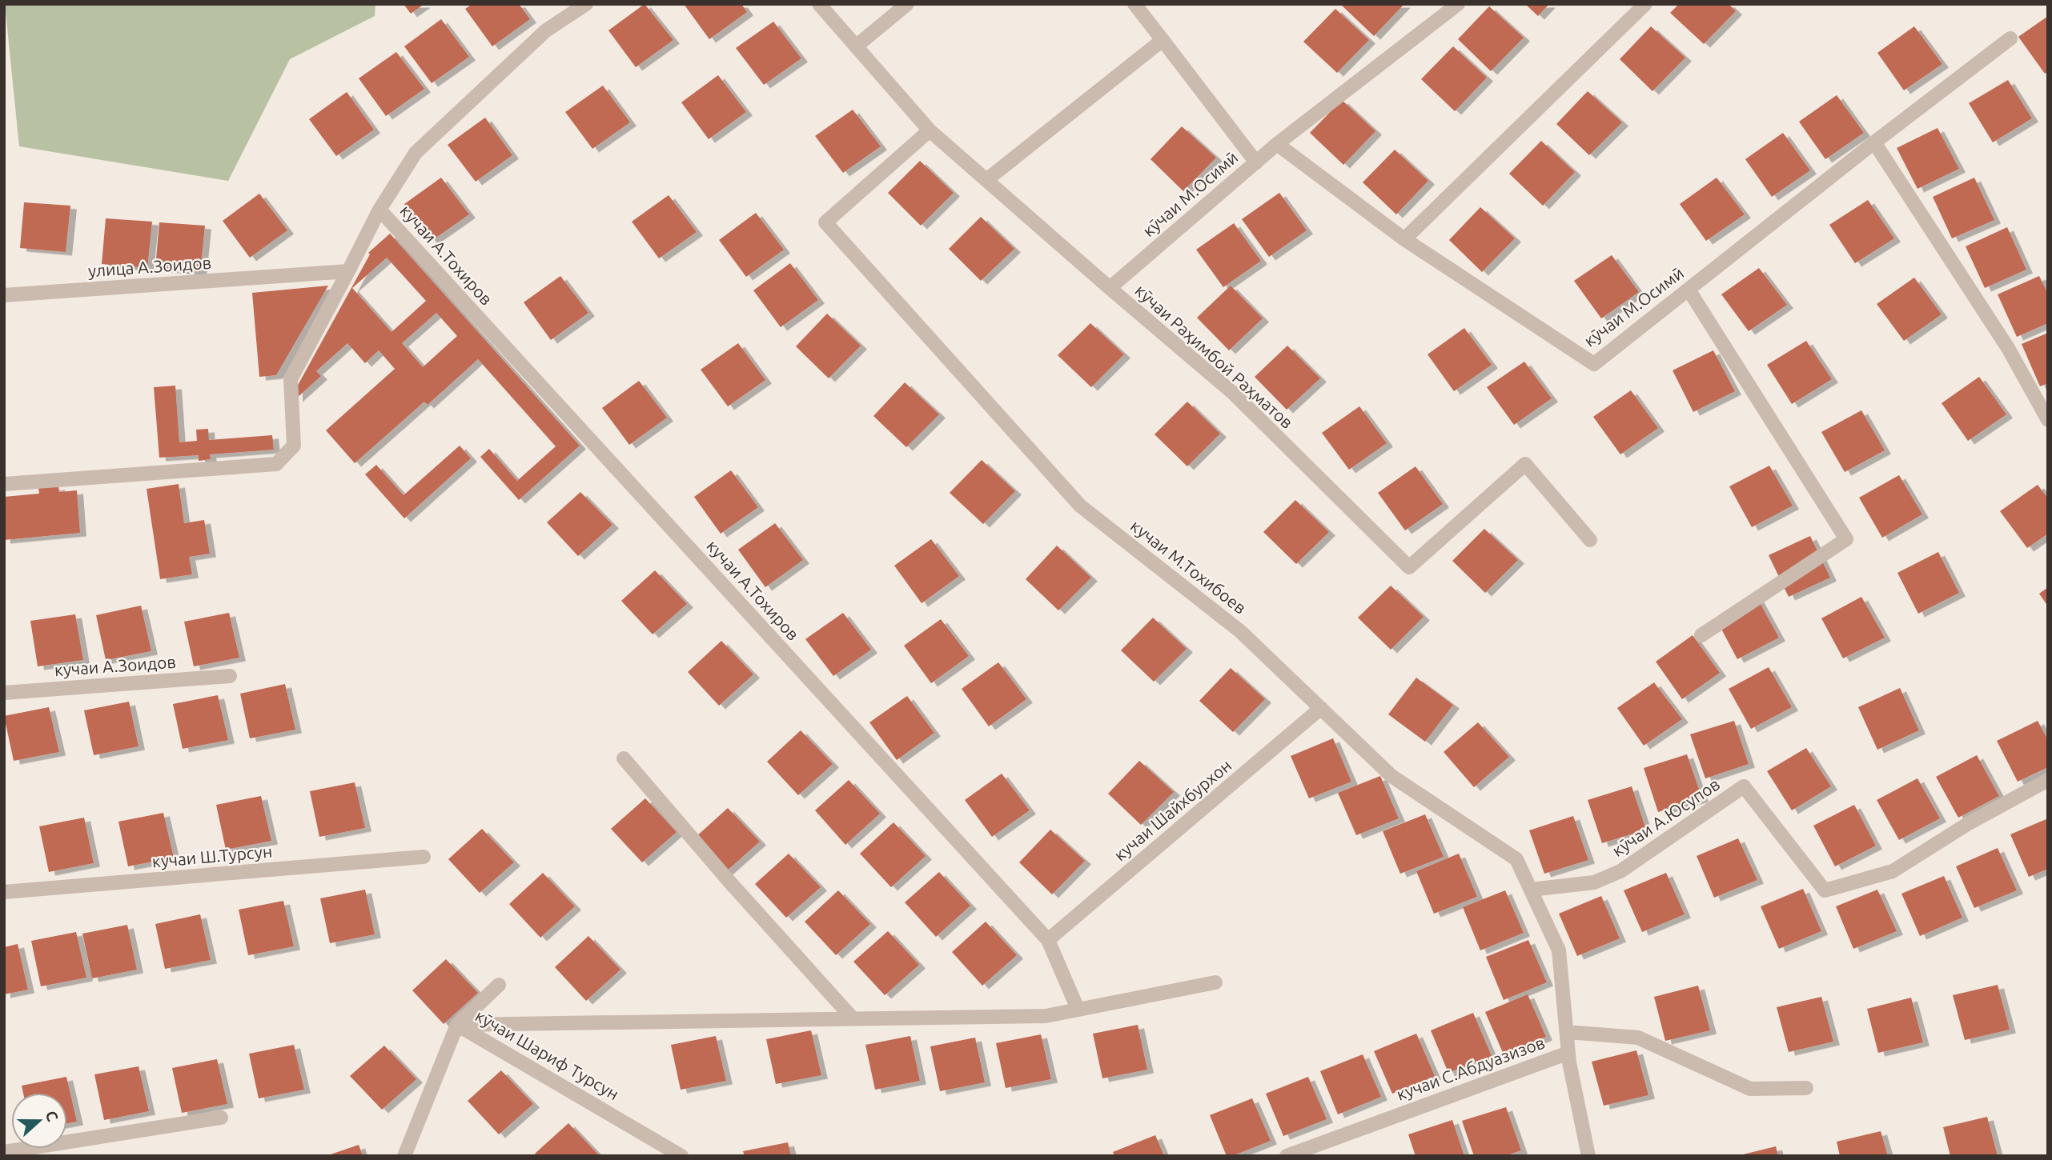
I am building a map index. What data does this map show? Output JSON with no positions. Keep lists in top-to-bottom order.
{
  "streets": {
    "street": [
      "кӯчаи М.Осимӣ",
      "кучаи А.Тохиров",
      "улица А.Зоидов",
      "кӯчаи Раҳимбой Раҳматов",
      "кучаи М.Тохибоев",
      "кучаи А.Зоидов",
      "кучаи Шайхбурхон",
      "кӯчаи А.Юсупов",
      "кучаи Ш.Турсун",
      "кӯчаи Шариф Турсун",
      "кучаи С.Абдуазизов"
    ]
  },
  "crossings": [
    ["кӯчаи М.Осимӣ", "кӯчаи Раҳимбой Раҳматов"],
    ["кучаи А.Тохиров", "кучаи Шайхбурхон"],
    ["кӯчаи Раҳимбой Раҳматов", "кучаи М.Тохибоев"],
    ["кучаи М.Тохибоев", "кучаи Шайхбурхон"],
    ["кучаи М.Тохибоев", "кӯчаи А.Юсупов"],
    ["кучаи М.Тохибоев", "кучаи С.Абдуазизов"]
  ],
  "north": "right"
}
